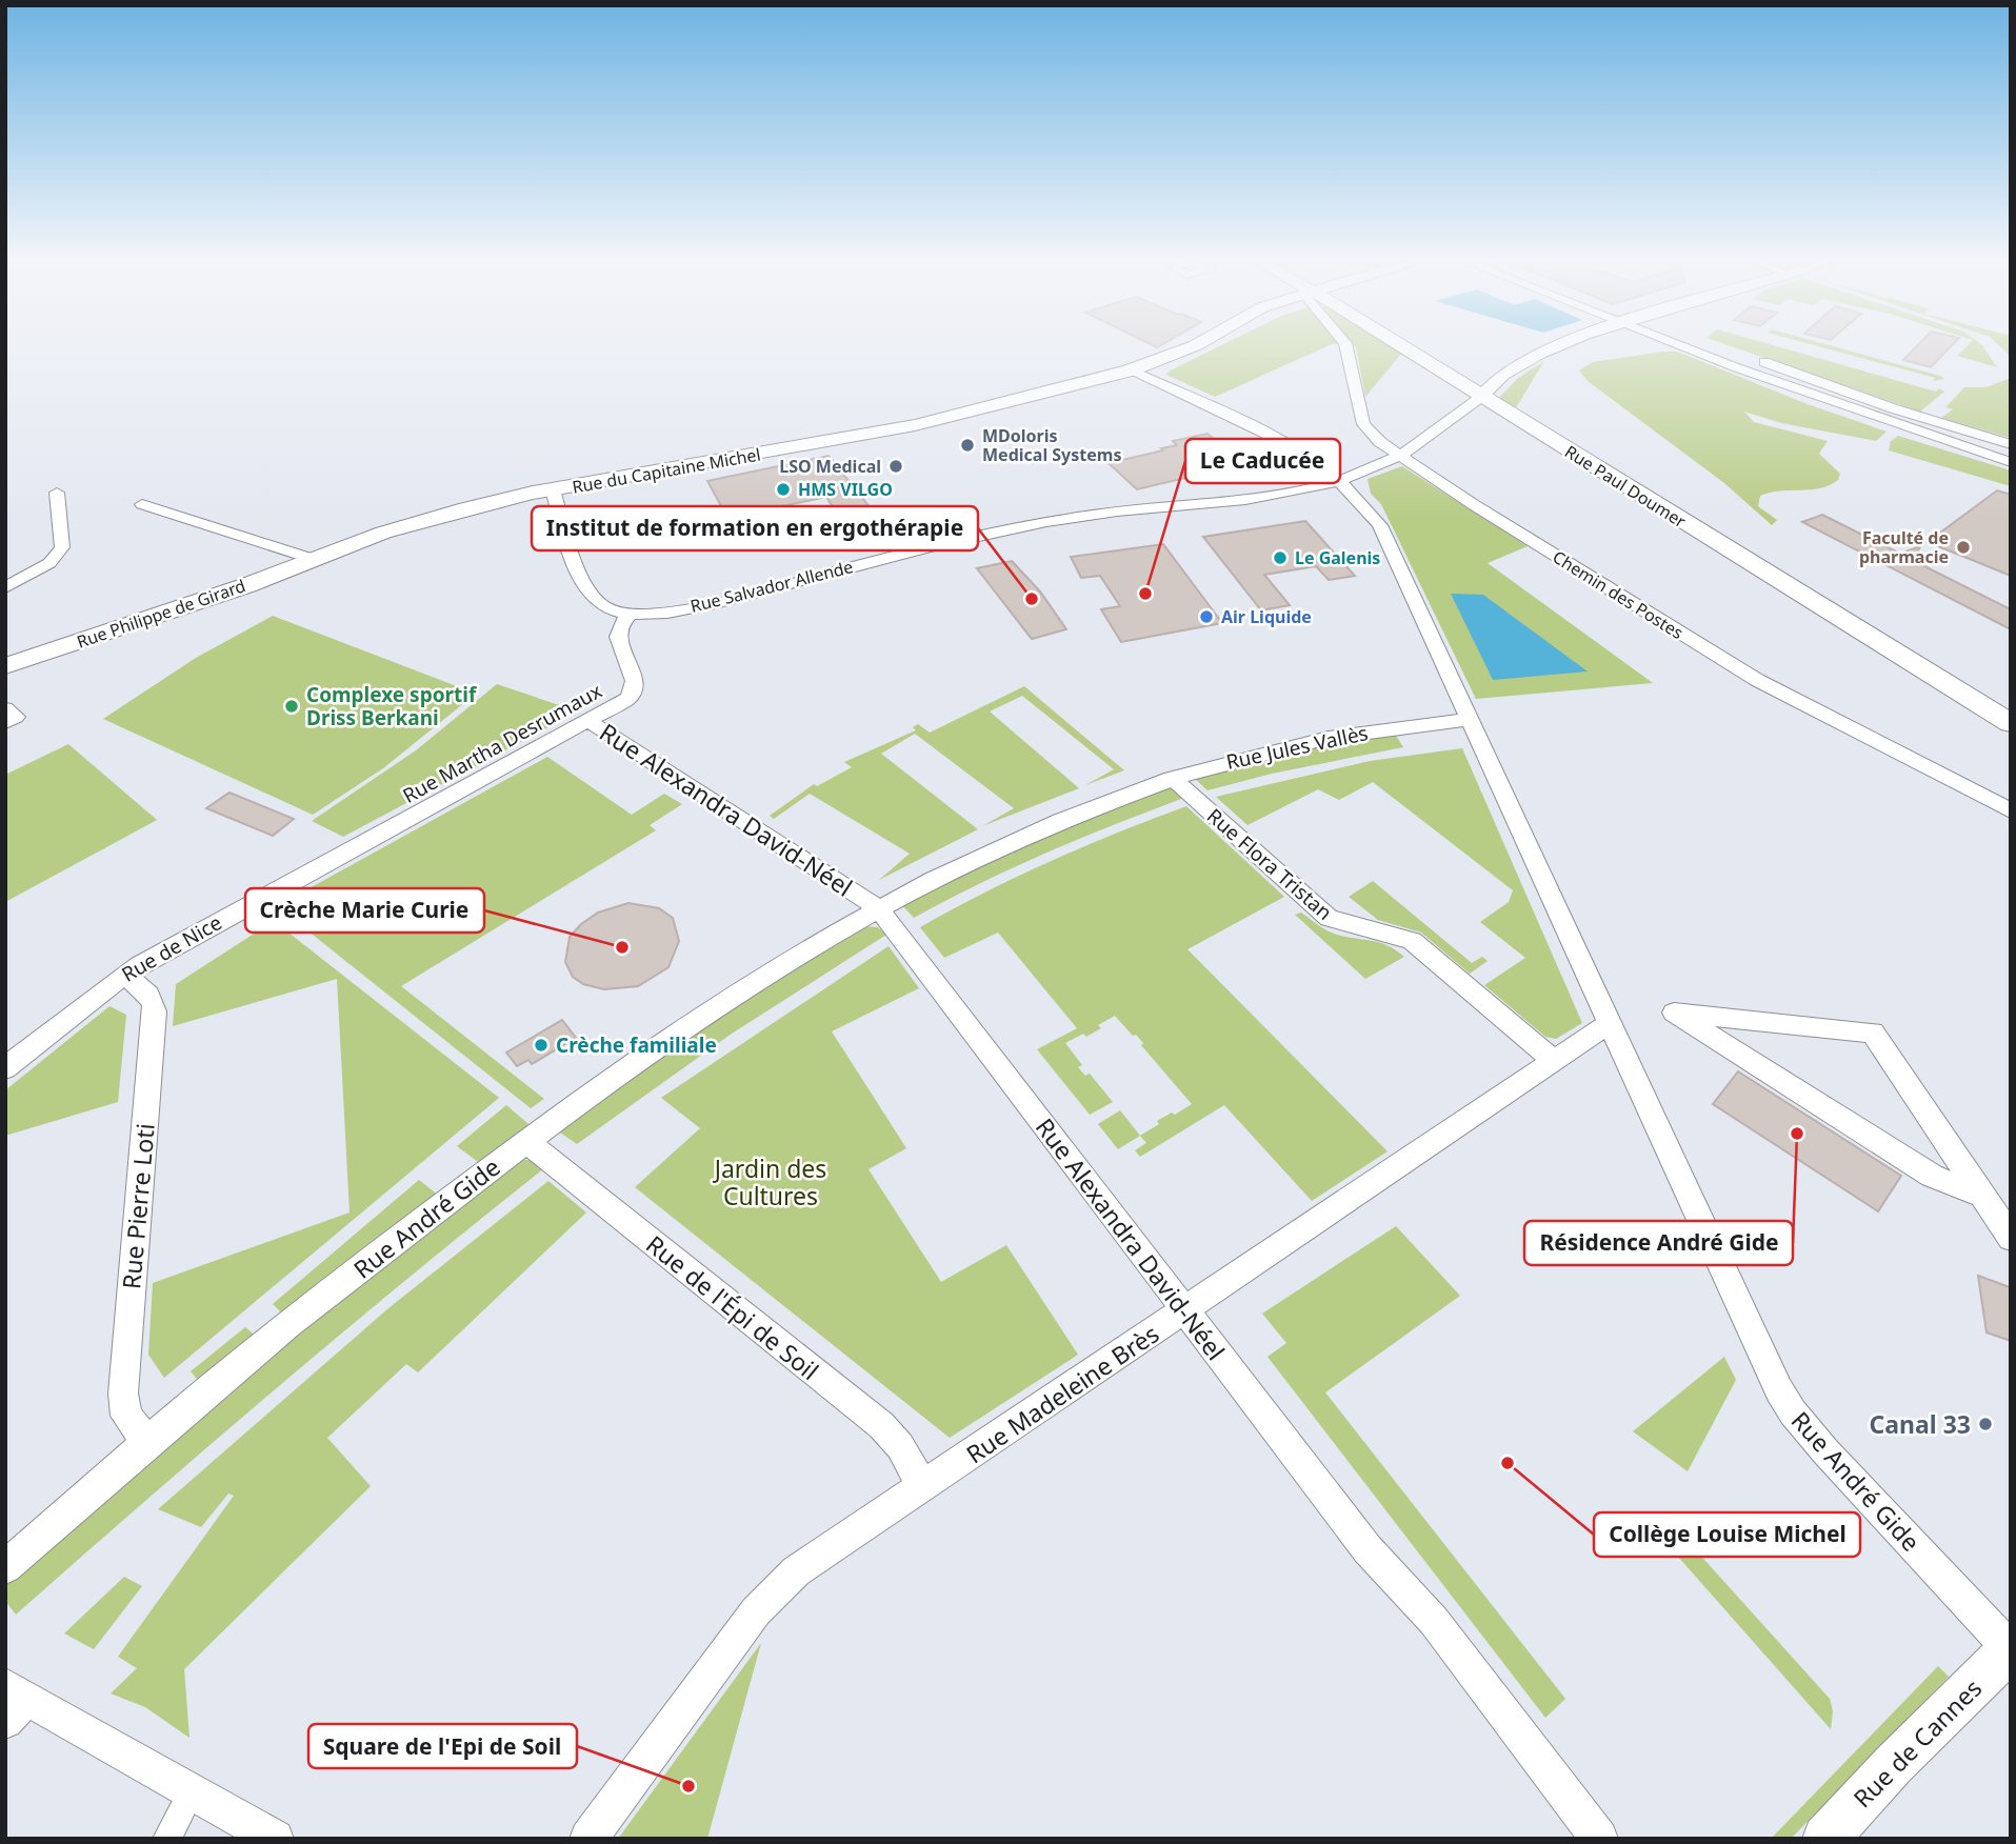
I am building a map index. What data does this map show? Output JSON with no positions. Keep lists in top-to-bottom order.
{
  "streets": {
    "main road": ["Rue du Capitaine Michel", "Rue Paul Doumer", "Rue Philippe de Girard"],
    "street": [
      "Rue Salvador Allende",
      "Chemin des Postes",
      "Rue Martha Desrumaux",
      "Rue Jules Vallès",
      "Rue Alexandra David-Néel",
      "Rue Flora Tristan",
      "Rue de Nice",
      "Rue Pierre Loti",
      "Rue André Gide",
      "Rue de l'Épi de Soil",
      "Rue Madeleine Brès",
      "Rue de Cannes"
    ]
  },
  "crossings": [
    ["Rue du Capitaine Michel", "Rue Salvador Allende"],
    ["Rue du Capitaine Michel", "Rue Philippe de Girard"],
    ["Rue Paul Doumer", "Rue Salvador Allende"],
    ["Rue Salvador Allende", "Chemin des Postes"],
    ["Rue Salvador Allende", "Rue Martha Desrumaux"],
    ["Rue Martha Desrumaux", "Rue Alexandra David-Néel"],
    ["Rue Martha Desrumaux", "Rue de Nice"],
    ["Rue Jules Vallès", "Rue Alexandra David-Néel"],
    ["Rue Jules Vallès", "Rue Flora Tristan"],
    ["Rue Jules Vallès", "Rue André Gide"],
    ["Rue Alexandra David-Néel", "Rue André Gide"],
    ["Rue Alexandra David-Néel", "Rue Madeleine Brès"],
    ["Rue Flora Tristan", "Rue Madeleine Brès"],
    ["Rue de Nice", "Rue Pierre Loti"],
    ["Rue Pierre Loti", "Rue André Gide"],
    ["Rue André Gide", "Rue de l'Épi de Soil"],
    ["Rue André Gide", "Rue Madeleine Brès"],
    ["Rue André Gide", "Rue de Cannes"],
    ["Rue de l'Épi de Soil", "Rue Madeleine Brès"]
  ],
  "parks": ["Jardin des Cultures"],
  "places": [
    "MDoloris Medical Systems",
    "LSO Medical",
    "HMS VILGO",
    "Faculté de pharmacie",
    "Le Galenis",
    "Le Caducée",
    "Institut de formation en ergothérapie",
    "Air Liquide",
    "Complexe sportif Driss Berkani",
    "Crèche Marie Curie",
    "Crèche familiale",
    "Résidence André Gide",
    "Canal 33",
    "Collège Louise Michel",
    "Square de l'Epi de Soil"
  ]
}
